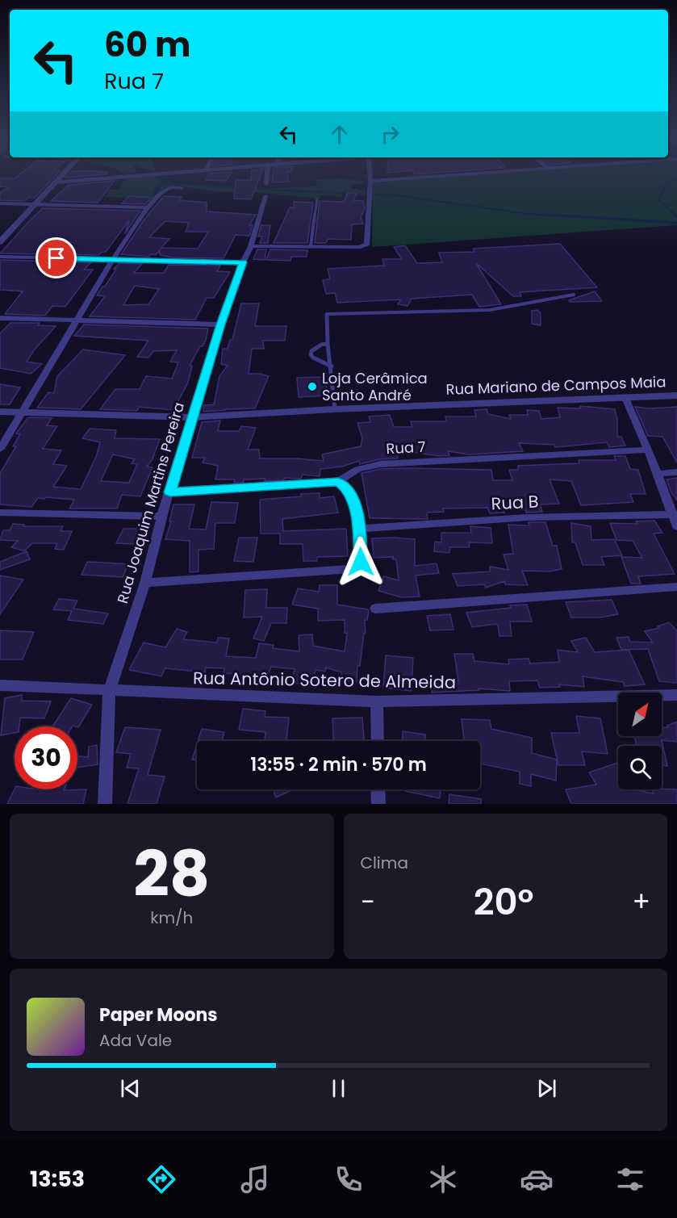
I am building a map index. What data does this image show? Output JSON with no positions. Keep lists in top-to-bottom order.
{
  "streets": {
    "street": [
      "Rua Mariano de Campos Maia",
      "Rua 7",
      "Rua Joaquim Martins Pereira",
      "Rua B",
      "Rua Antônio Sotero de Almeida"
    ]
  },
  "crossings": [
    ["Rua Mariano de Campos Maia", "Rua Joaquim Martins Pereira"],
    ["Rua Joaquim Martins Pereira", "Rua Antônio Sotero de Almeida"]
  ],
  "places": ["Loja Cerâmica Santo André"],
  "north": "top right",
  "page": {
    "turn": ["60 m", "Rua 7"],
    "limit": "30",
    "trip": "13:55 · 2 min · 570 m",
    "tile": [
      ["28", "km/h"],
      "Clima"
    ],
    "heat": ["−", "20°", "+"],
    "song": ["Paper Moons", "Ada Vale"],
    "tabs": "13:53"
  }
}
